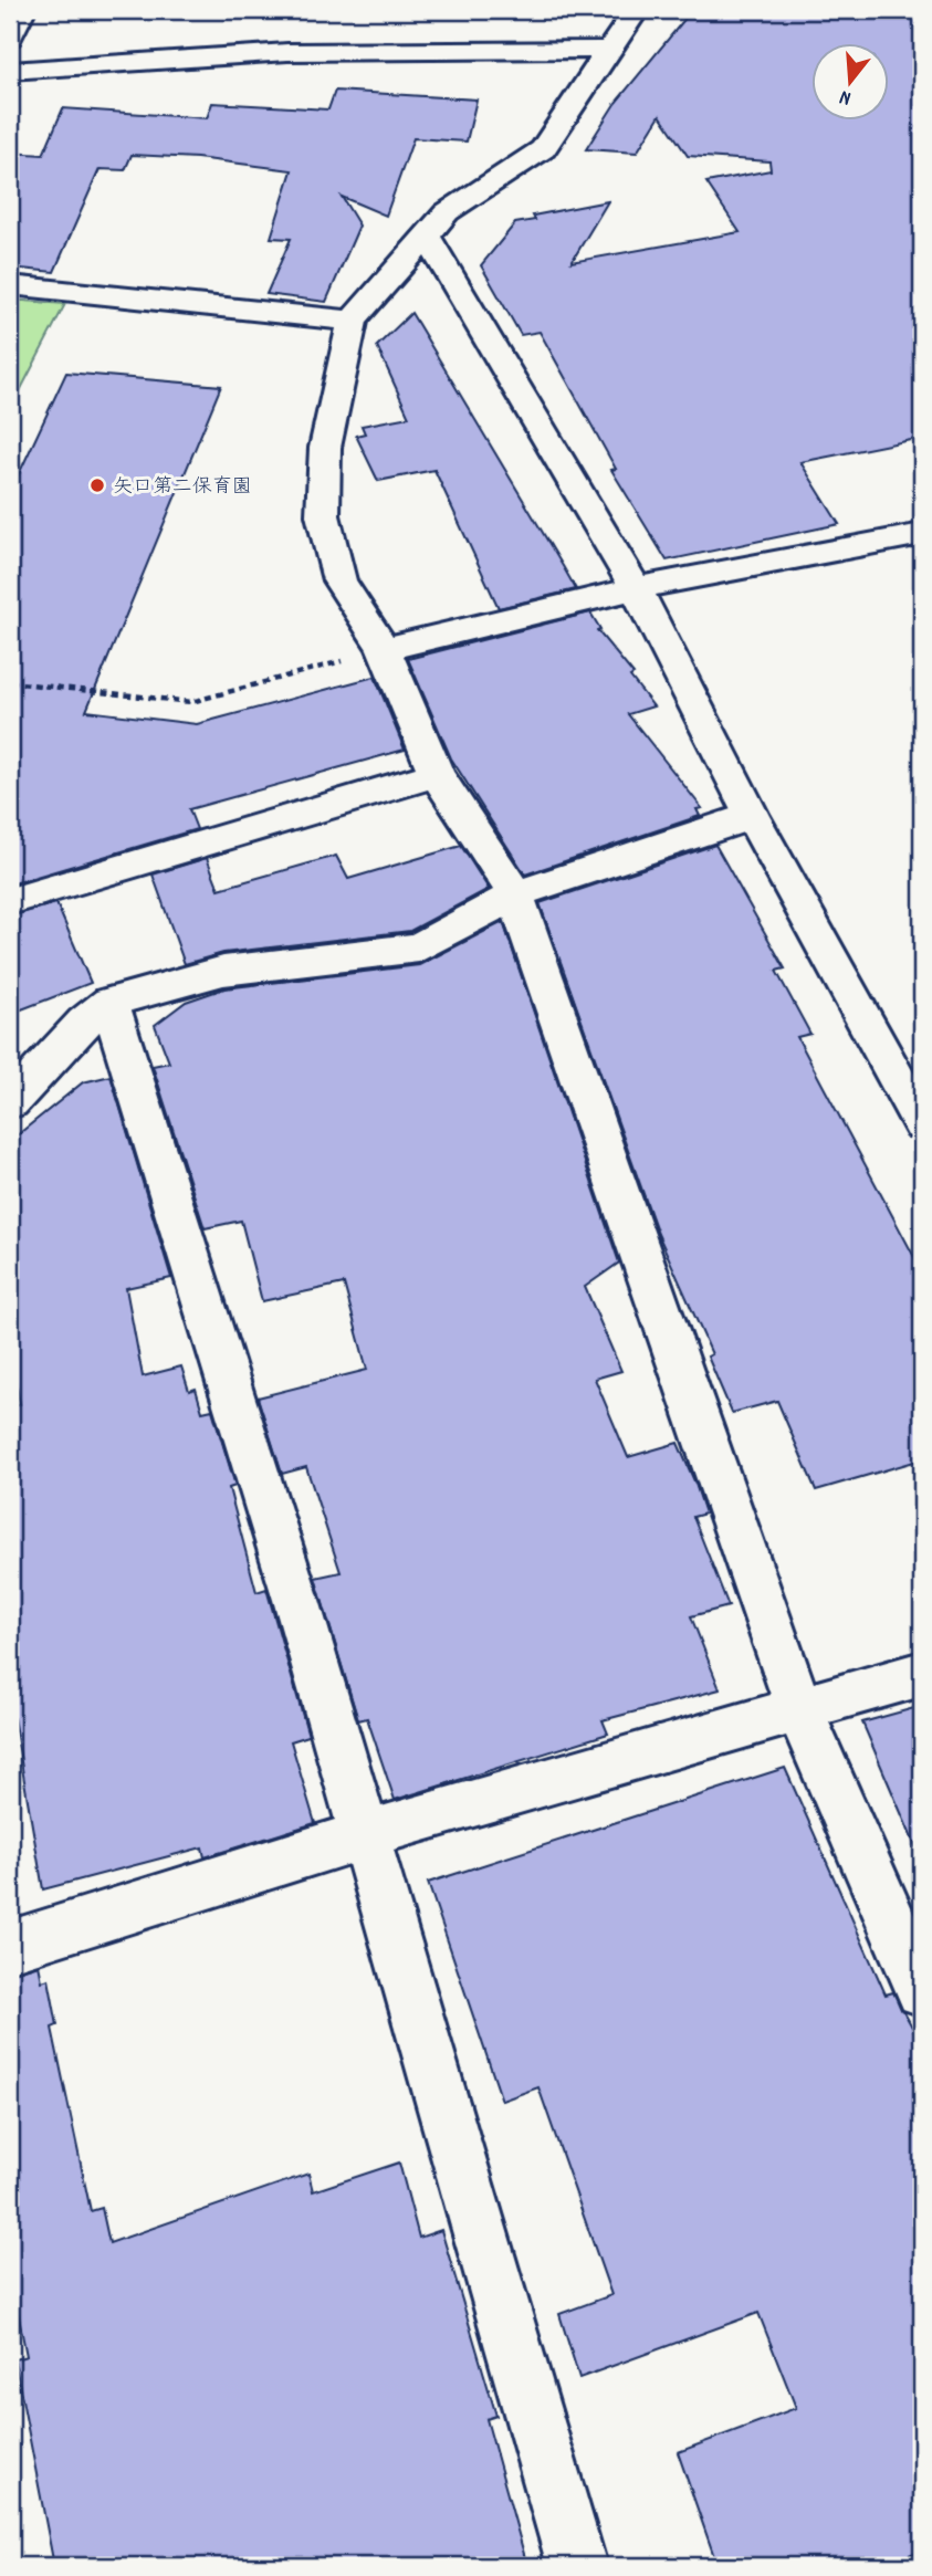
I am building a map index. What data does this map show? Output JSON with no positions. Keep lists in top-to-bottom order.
{
  "places": ["矢口第二保育園"],
  "north": "bottom"
}
